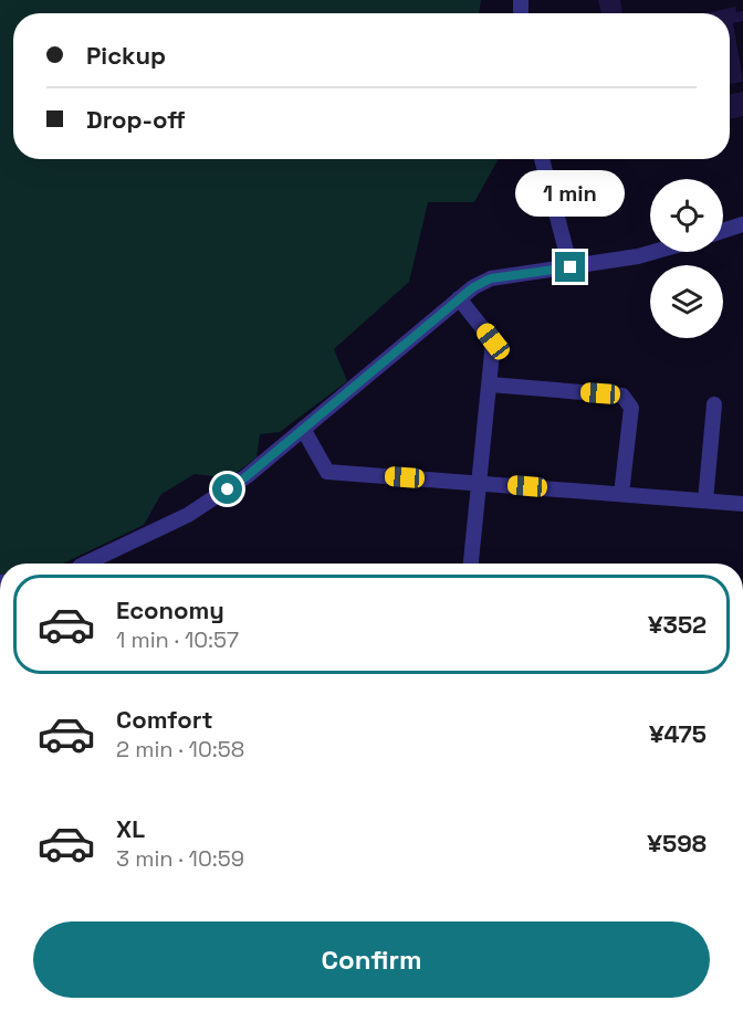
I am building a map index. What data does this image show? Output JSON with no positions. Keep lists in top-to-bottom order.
{
  "page": {
    "banner": ["Pickup", "Drop-off"],
    "bubble": "1 min",
    "list": [
      {
        "name": "Economy",
        "note": "1 min · 10:57",
        "value": "¥352"
      },
      {
        "name": "Comfort",
        "note": "2 min · 10:58",
        "value": "¥475"
      },
      {
        "name": "XL",
        "note": "3 min · 10:59",
        "value": "¥598"
      }
    ],
    "buttons": "Confirm"
  }
}
